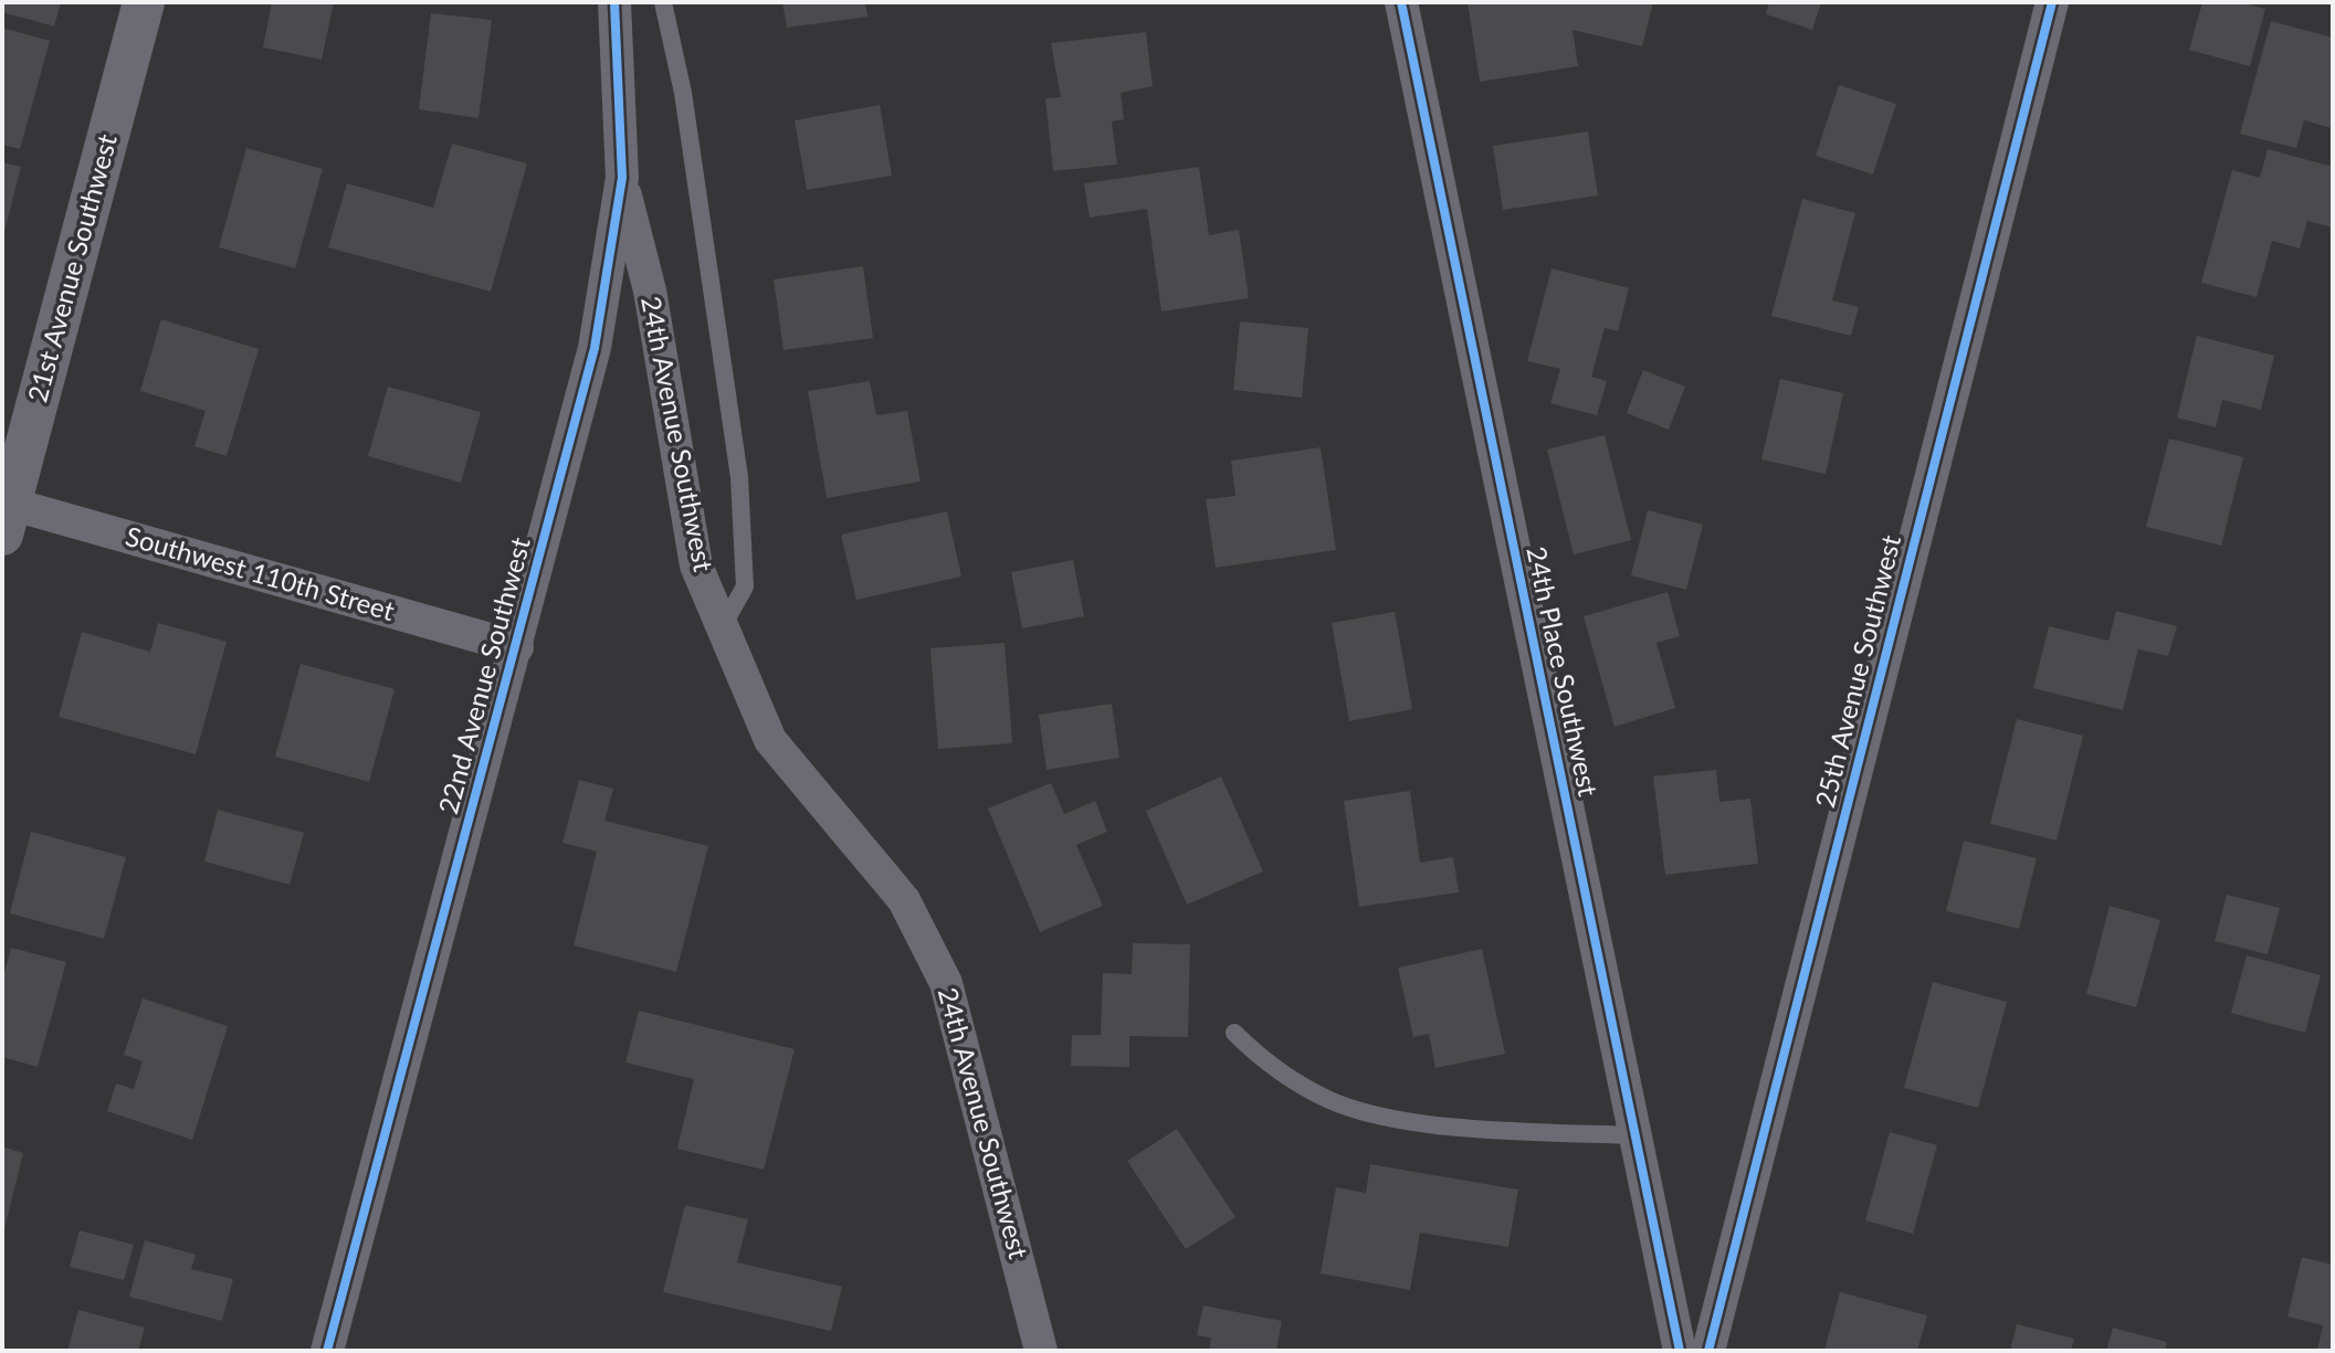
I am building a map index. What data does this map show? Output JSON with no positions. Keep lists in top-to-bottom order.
{
  "streets": {
    "street": [
      "21st Avenue Southwest",
      "24th Avenue Southwest",
      "Southwest 110th Street",
      "24th Place Southwest",
      "25th Avenue Southwest",
      "22nd Avenue Southwest"
    ]
  },
  "crossings": [
    ["21st Avenue Southwest", "Southwest 110th Street"],
    ["24th Avenue Southwest", "22nd Avenue Southwest"],
    ["Southwest 110th Street", "22nd Avenue Southwest"]
  ]
}
